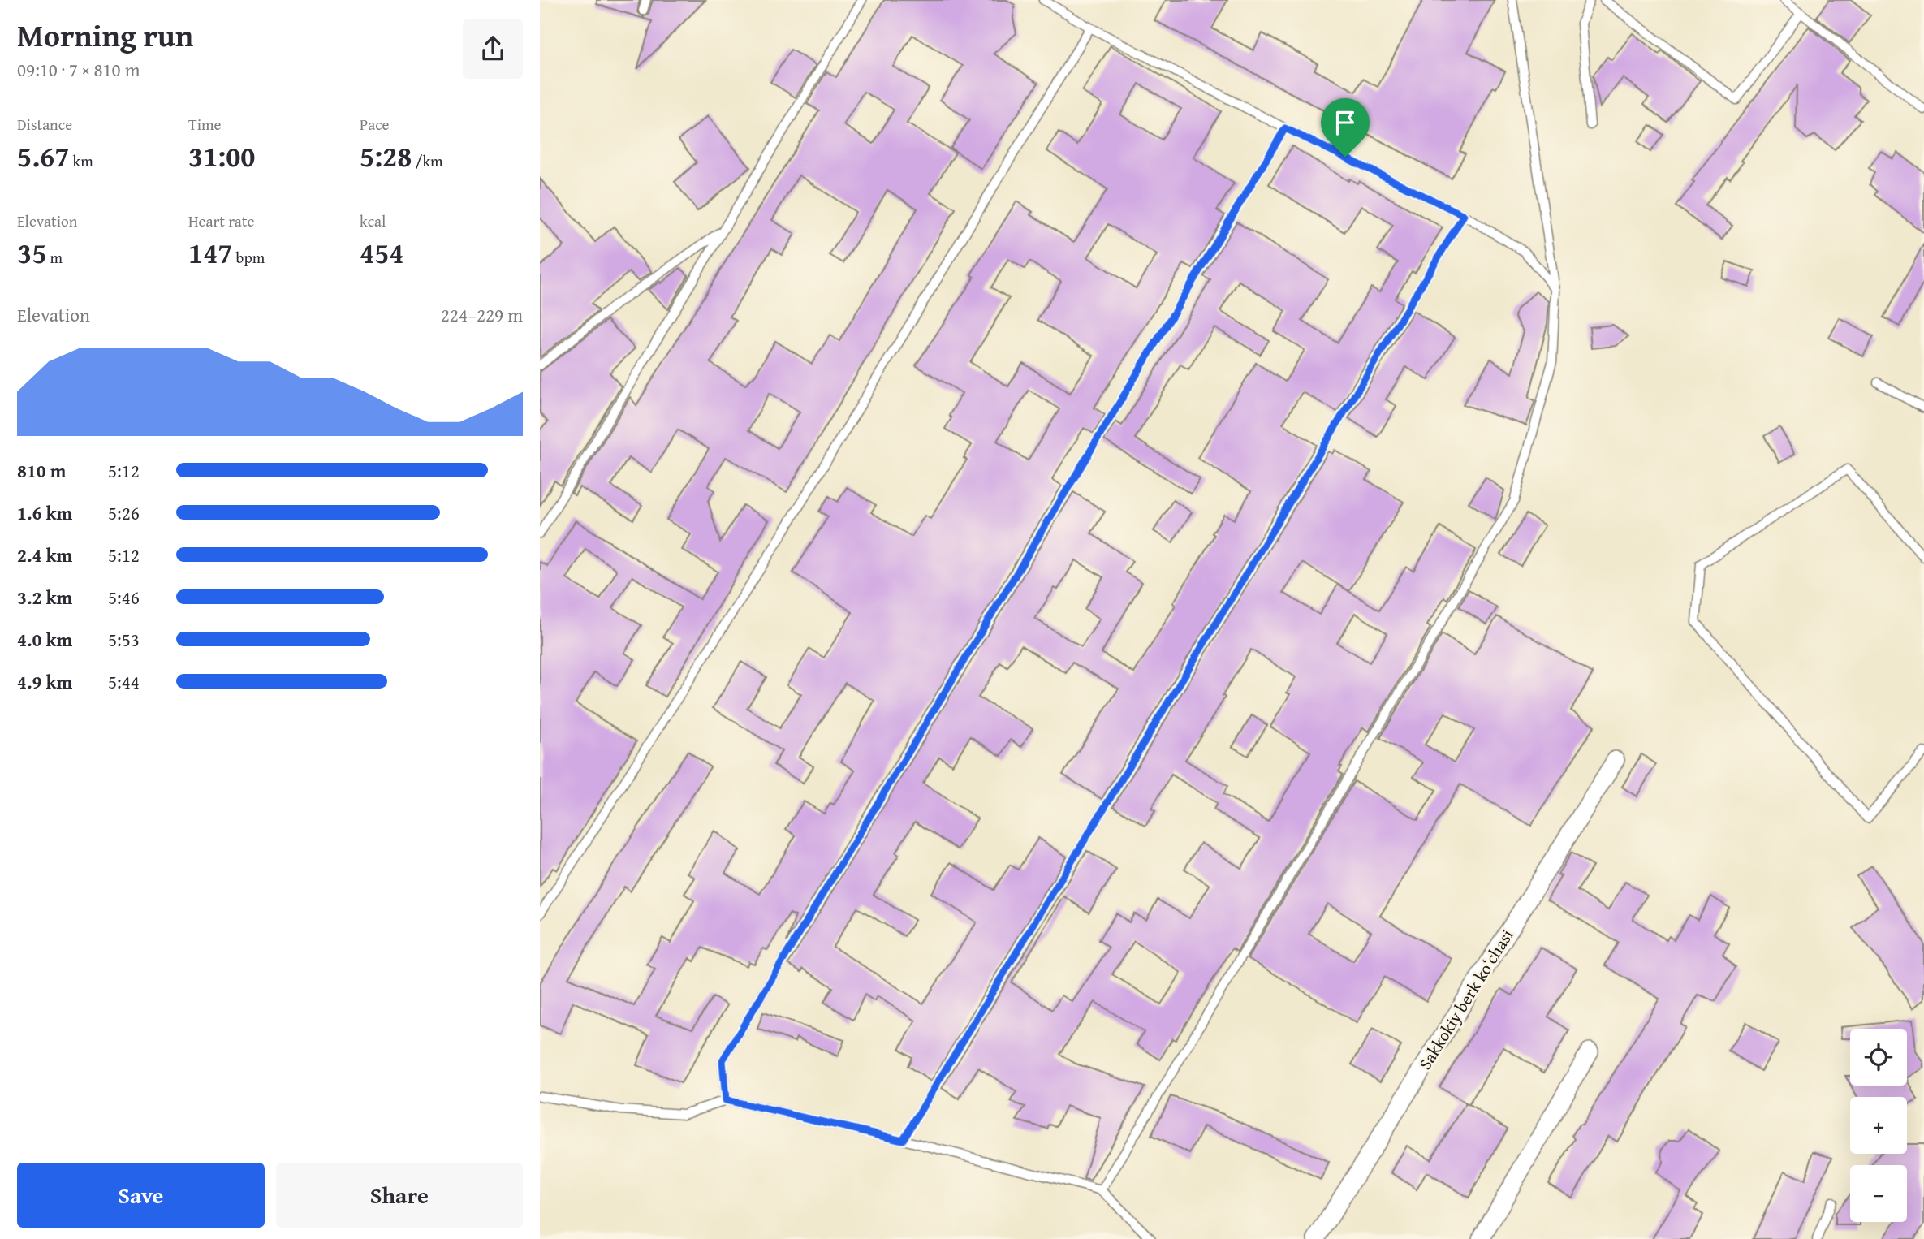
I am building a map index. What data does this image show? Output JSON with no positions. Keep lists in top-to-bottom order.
{
  "streets": {
    "street": ["Sakkokiy berk koʻchasi"]
  },
  "page": {
    "heading": ["Morning run", "09:10 · 7 × 810 m"],
    "stats": [
      ["Distance", "5.67 km"],
      ["Time", "31:00"],
      ["Pace", "5:28 /km"],
      ["Elevation", "35 m"],
      ["Heart rate", "147 bpm"],
      ["kcal", "454"]
    ],
    "chart": ["Elevation", "224–229 m"],
    "list": [
      {
        "name": "810 m",
        "note": "5:12"
      },
      {
        "name": "1.6 km",
        "note": "5:26"
      },
      {
        "name": "2.4 km",
        "note": "5:12"
      },
      {
        "name": "3.2 km",
        "note": "5:46"
      },
      {
        "name": "4.0 km",
        "note": "5:53"
      },
      {
        "name": "4.9 km",
        "note": "5:44"
      }
    ],
    "map_buttons": ["+", "−"],
    "buttons": ["Save", "Share"]
  }
}
